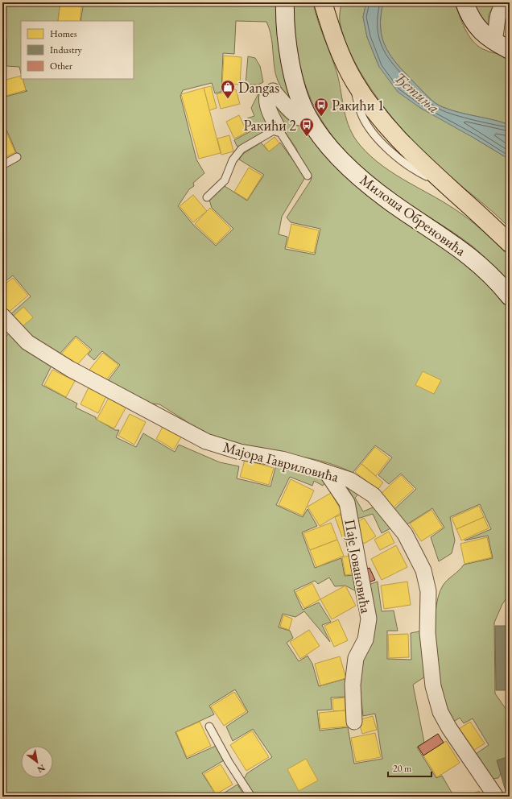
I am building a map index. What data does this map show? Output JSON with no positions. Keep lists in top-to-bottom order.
{
  "streets": {
    "street": ["Милоша Обреновића", "Мајора Гавриловића", "Паје Јовановића"]
  },
  "crossings": [
    ["Мајора Гавриловића", "Паје Јовановића"]
  ],
  "water": ["Ђетиња"],
  "places": {
    "shop": ["Dangas"],
    "bus stop": ["Ракићи 1", "Ракићи 2"]
  },
  "legend": ["Homes", "Industry", "Other"],
  "scale_bar": "20 m",
  "north": "bottom right"
}
